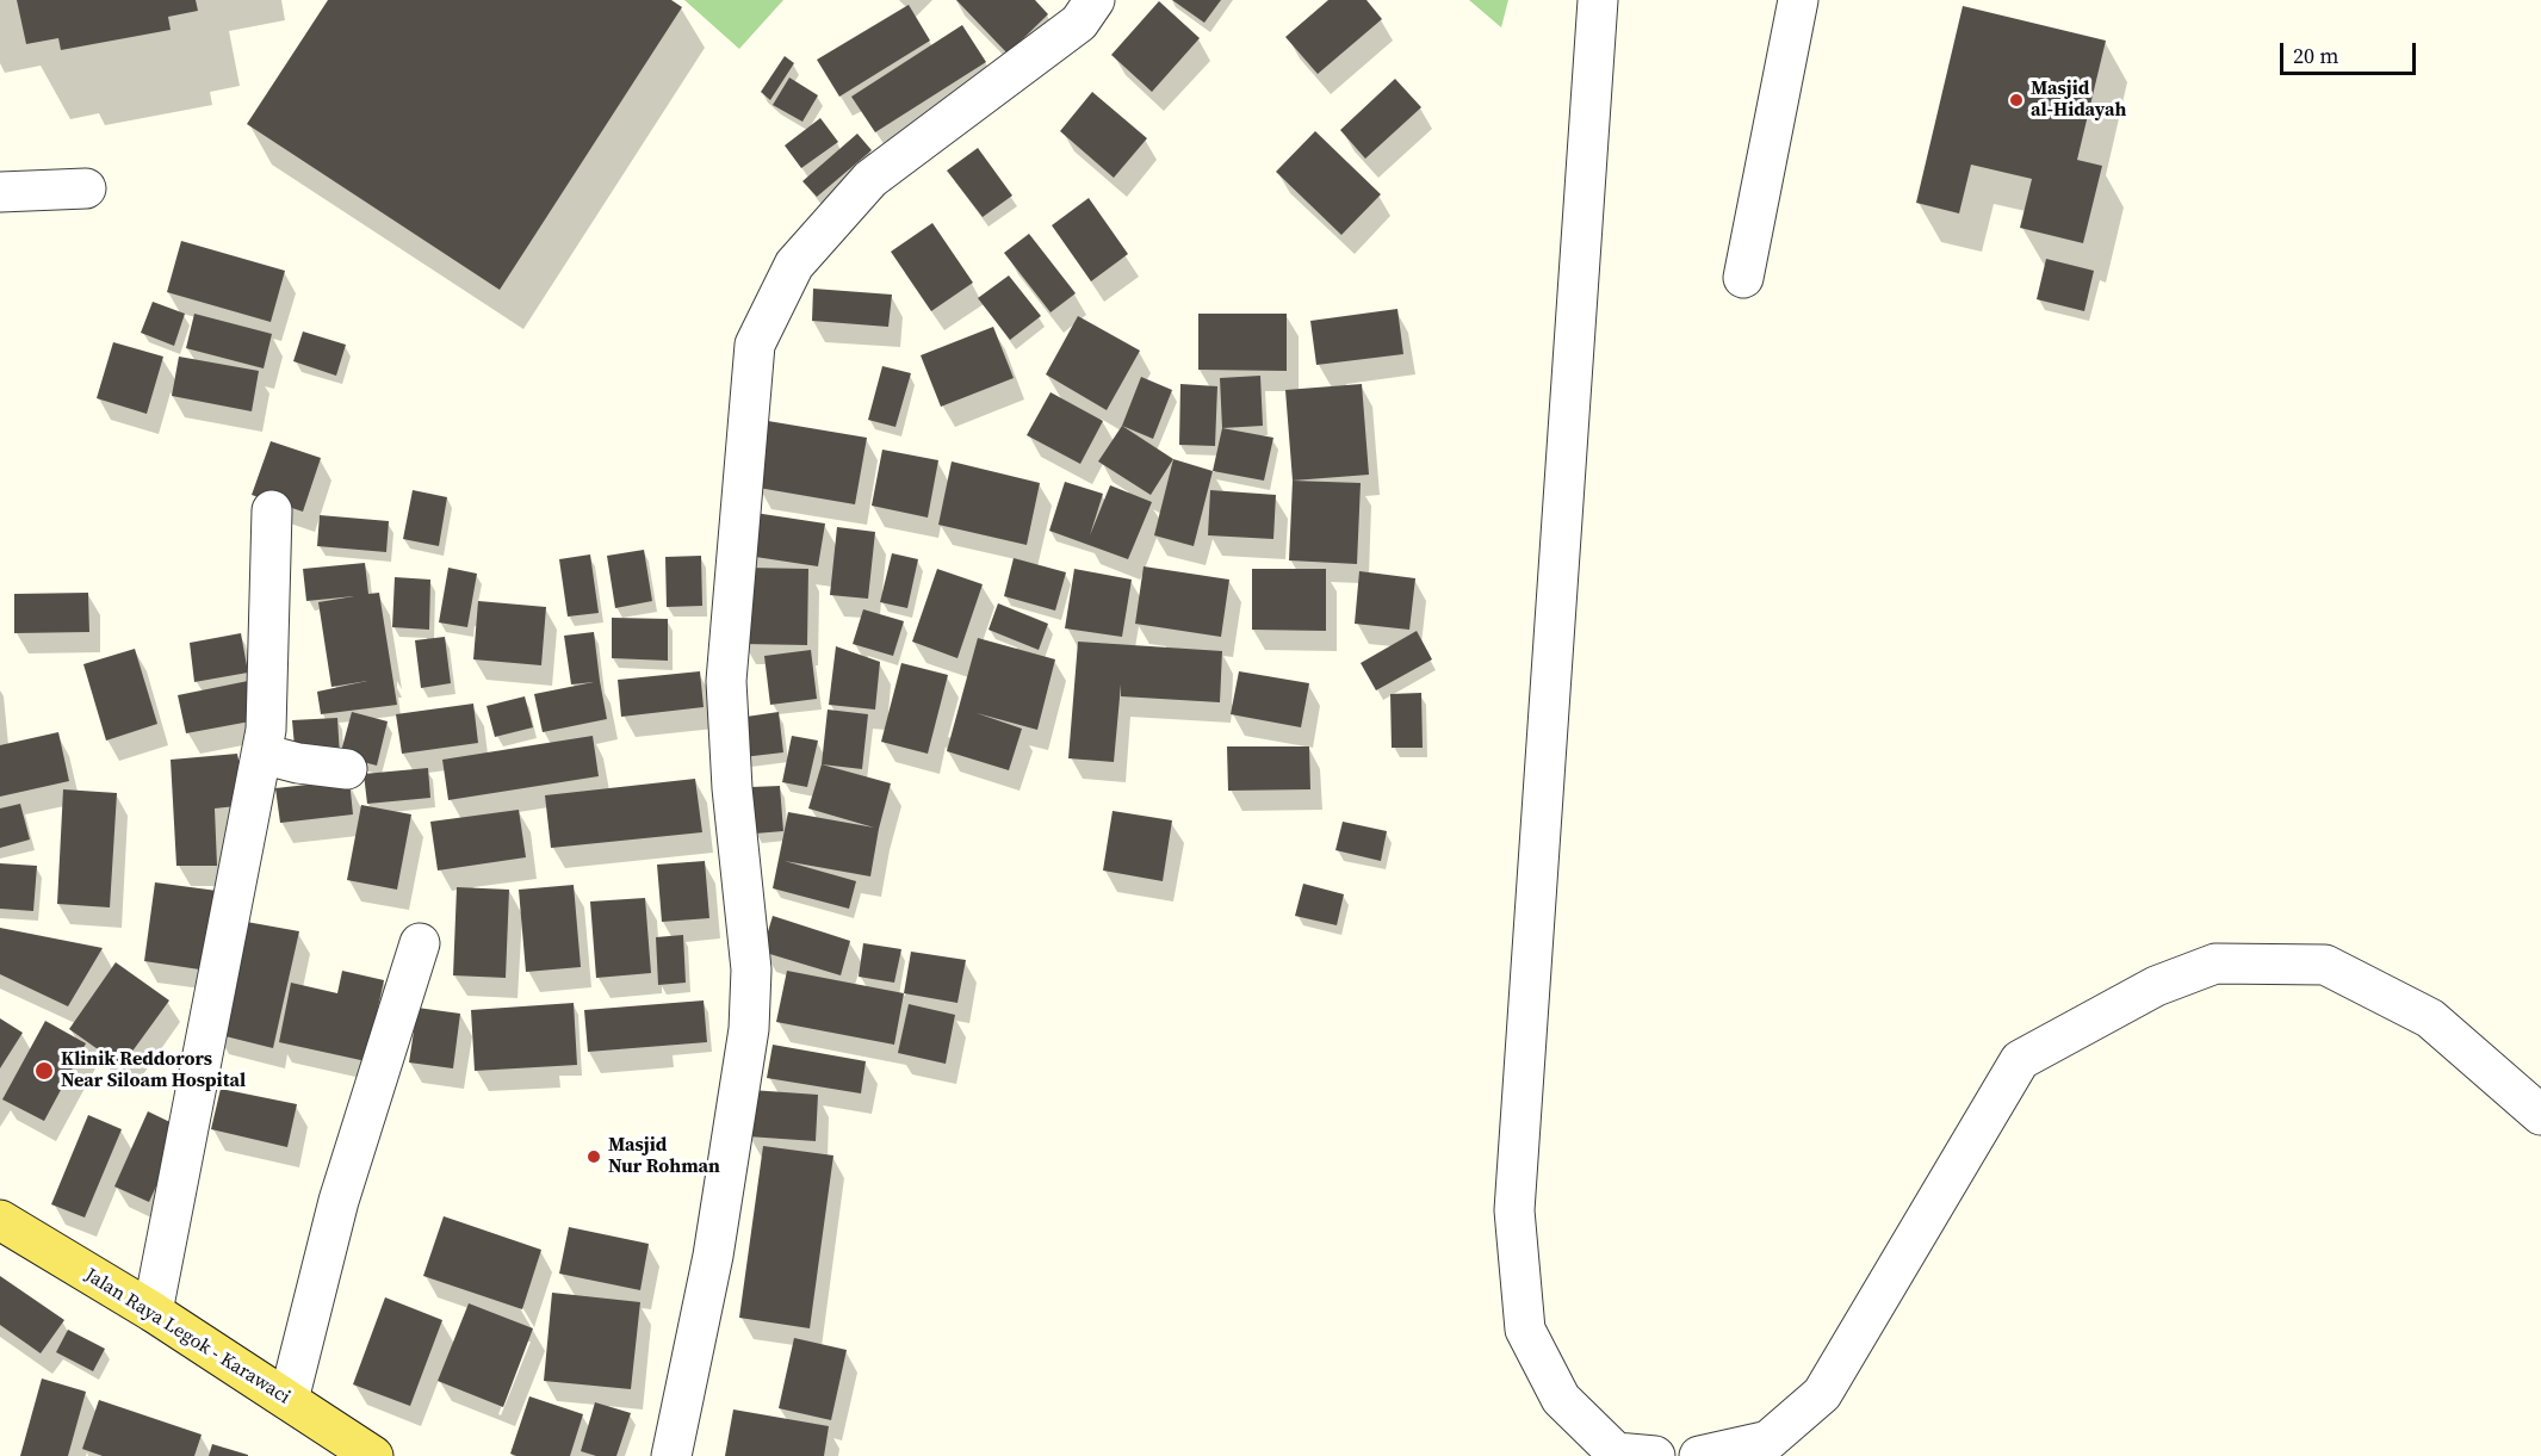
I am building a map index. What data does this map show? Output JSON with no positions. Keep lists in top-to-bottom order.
{
  "streets": {
    "main road": ["Jalan Raya Legok - Karawaci"]
  },
  "places": ["Masjid al-Hidayah", "Klinik Reddorors Near Siloam Hospital", "Masjid Nur Rohman"],
  "scale_bar": "20 m"
}
